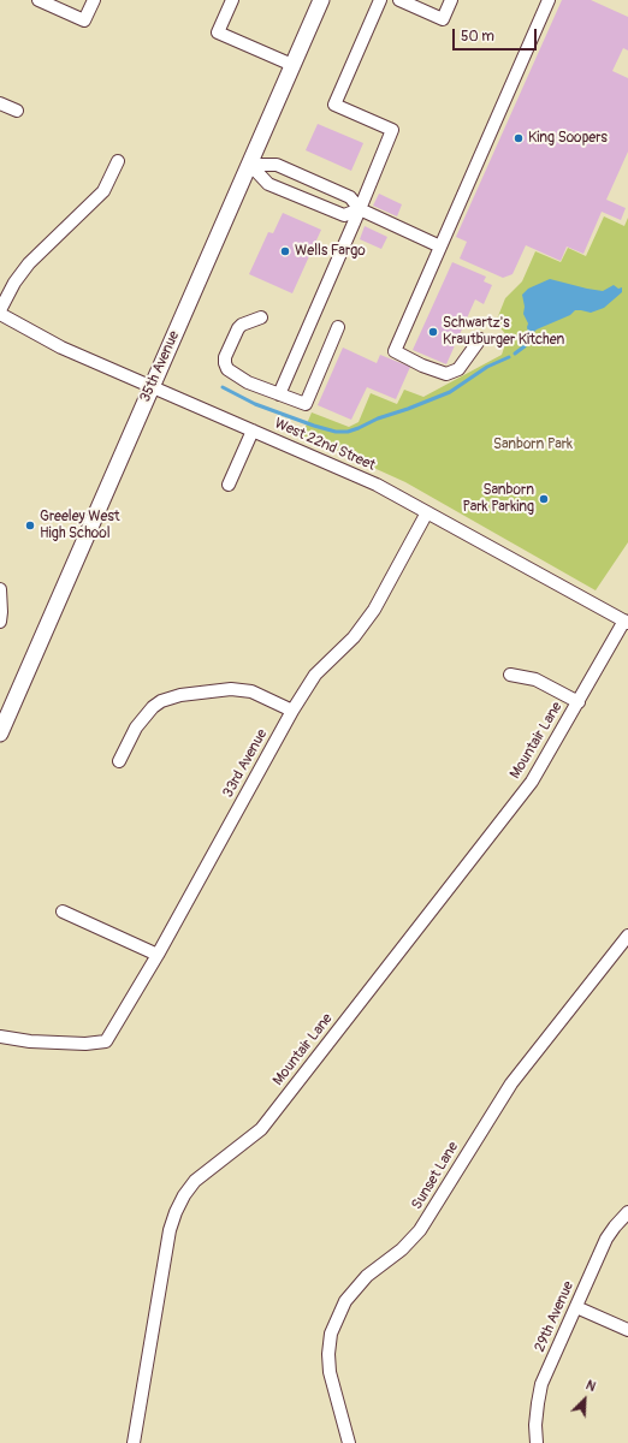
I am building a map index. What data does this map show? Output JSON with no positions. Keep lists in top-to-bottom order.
{
  "streets": {
    "main road": ["35th Avenue"],
    "street": [
      "West 22nd Street",
      "Mountair Lane",
      "33rd Avenue",
      "Sunset Lane",
      "29th Avenue"
    ]
  },
  "crossings": [
    ["35th Avenue", "West 22nd Street"],
    ["West 22nd Street", "Mountair Lane"],
    ["West 22nd Street", "33rd Avenue"]
  ],
  "parks": ["Sanborn Park"],
  "places": [
    "King Soopers",
    "Wells Fargo",
    "Schwartz's Krautburger Kitchen",
    "Sanborn Park Parking",
    "Greeley West High School"
  ],
  "scale_bar": "50 m",
  "north": "top right"
}
